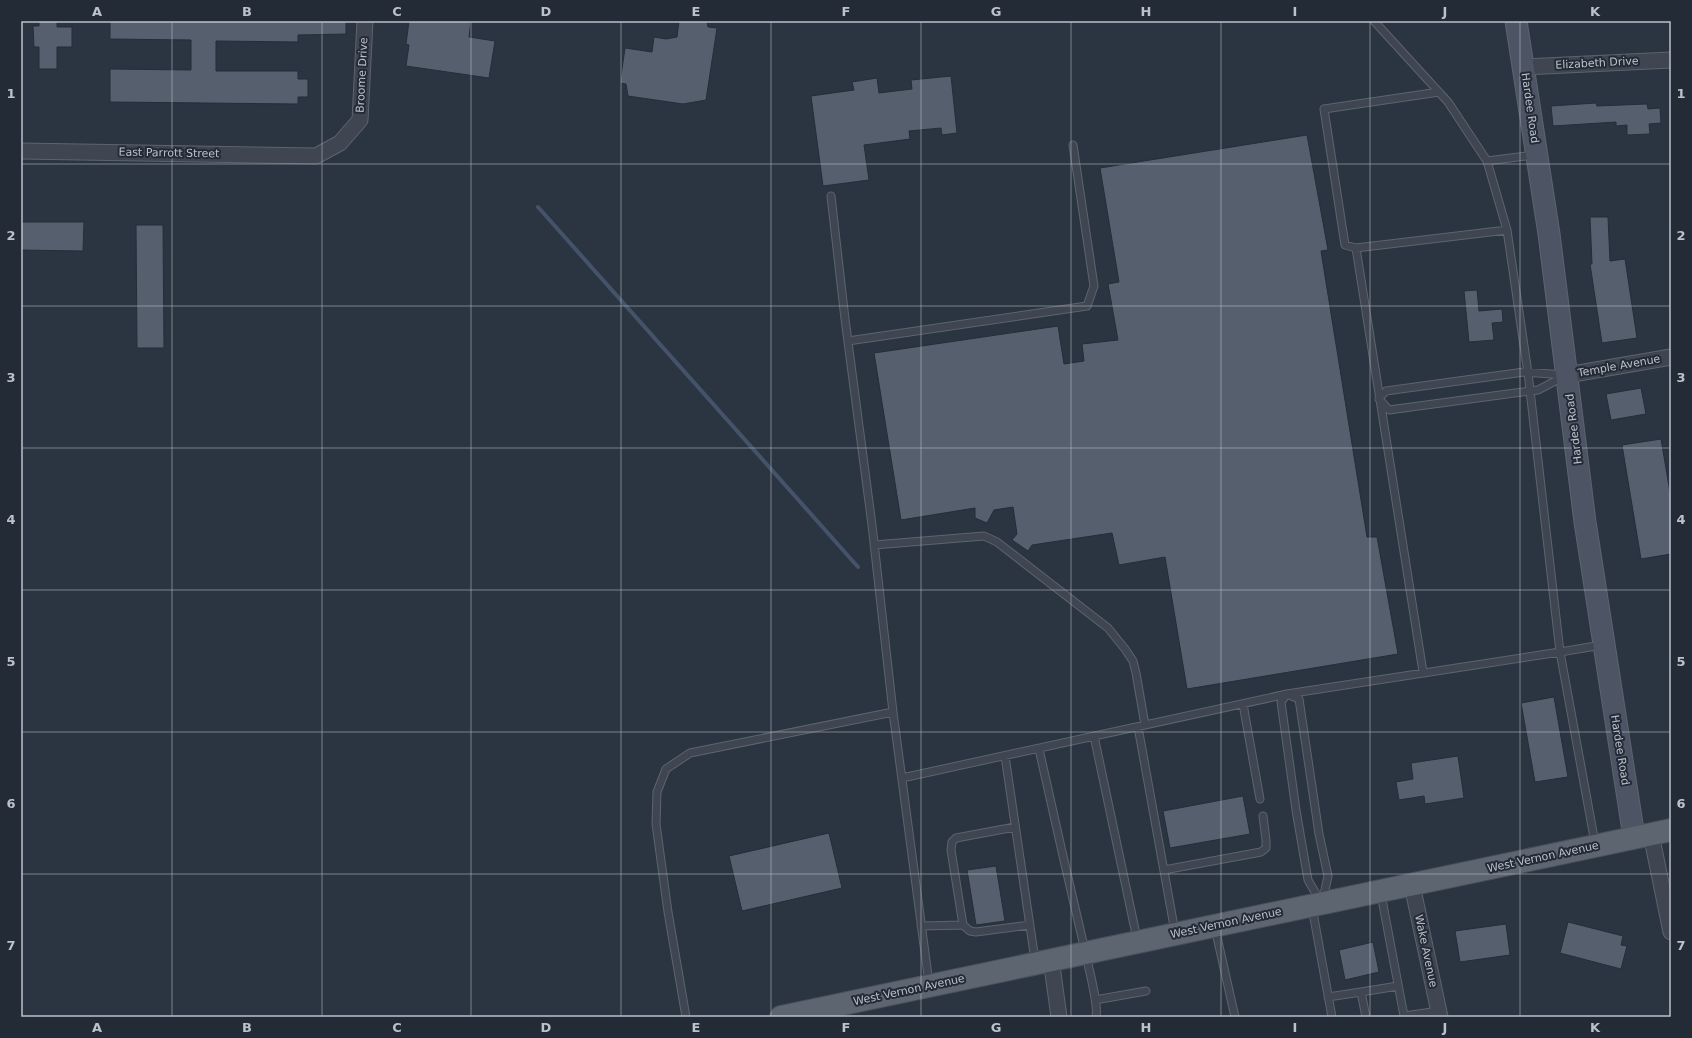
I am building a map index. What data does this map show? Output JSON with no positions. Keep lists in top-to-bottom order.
{
  "streets": {
    "main road": ["West Vernon Avenue"],
    "street": [
      "Elizabeth Drive",
      "Broome Drive",
      "Hardee Road",
      "East Parrott Street",
      "Temple Avenue",
      "Wake Avenue"
    ]
  },
  "crossings": [
    ["Elizabeth Drive", "Hardee Road"],
    ["Broome Drive", "East Parrott Street"],
    ["Hardee Road", "Temple Avenue"],
    ["Hardee Road", "West Vernon Avenue"],
    ["West Vernon Avenue", "Wake Avenue"]
  ],
  "grid": {
    "columns": [
      "A",
      "B",
      "C",
      "D",
      "E",
      "F",
      "G",
      "H",
      "I",
      "J",
      "K"
    ],
    "rows": [
      "1",
      "2",
      "3",
      "4",
      "5",
      "6",
      "7"
    ]
  }
}
